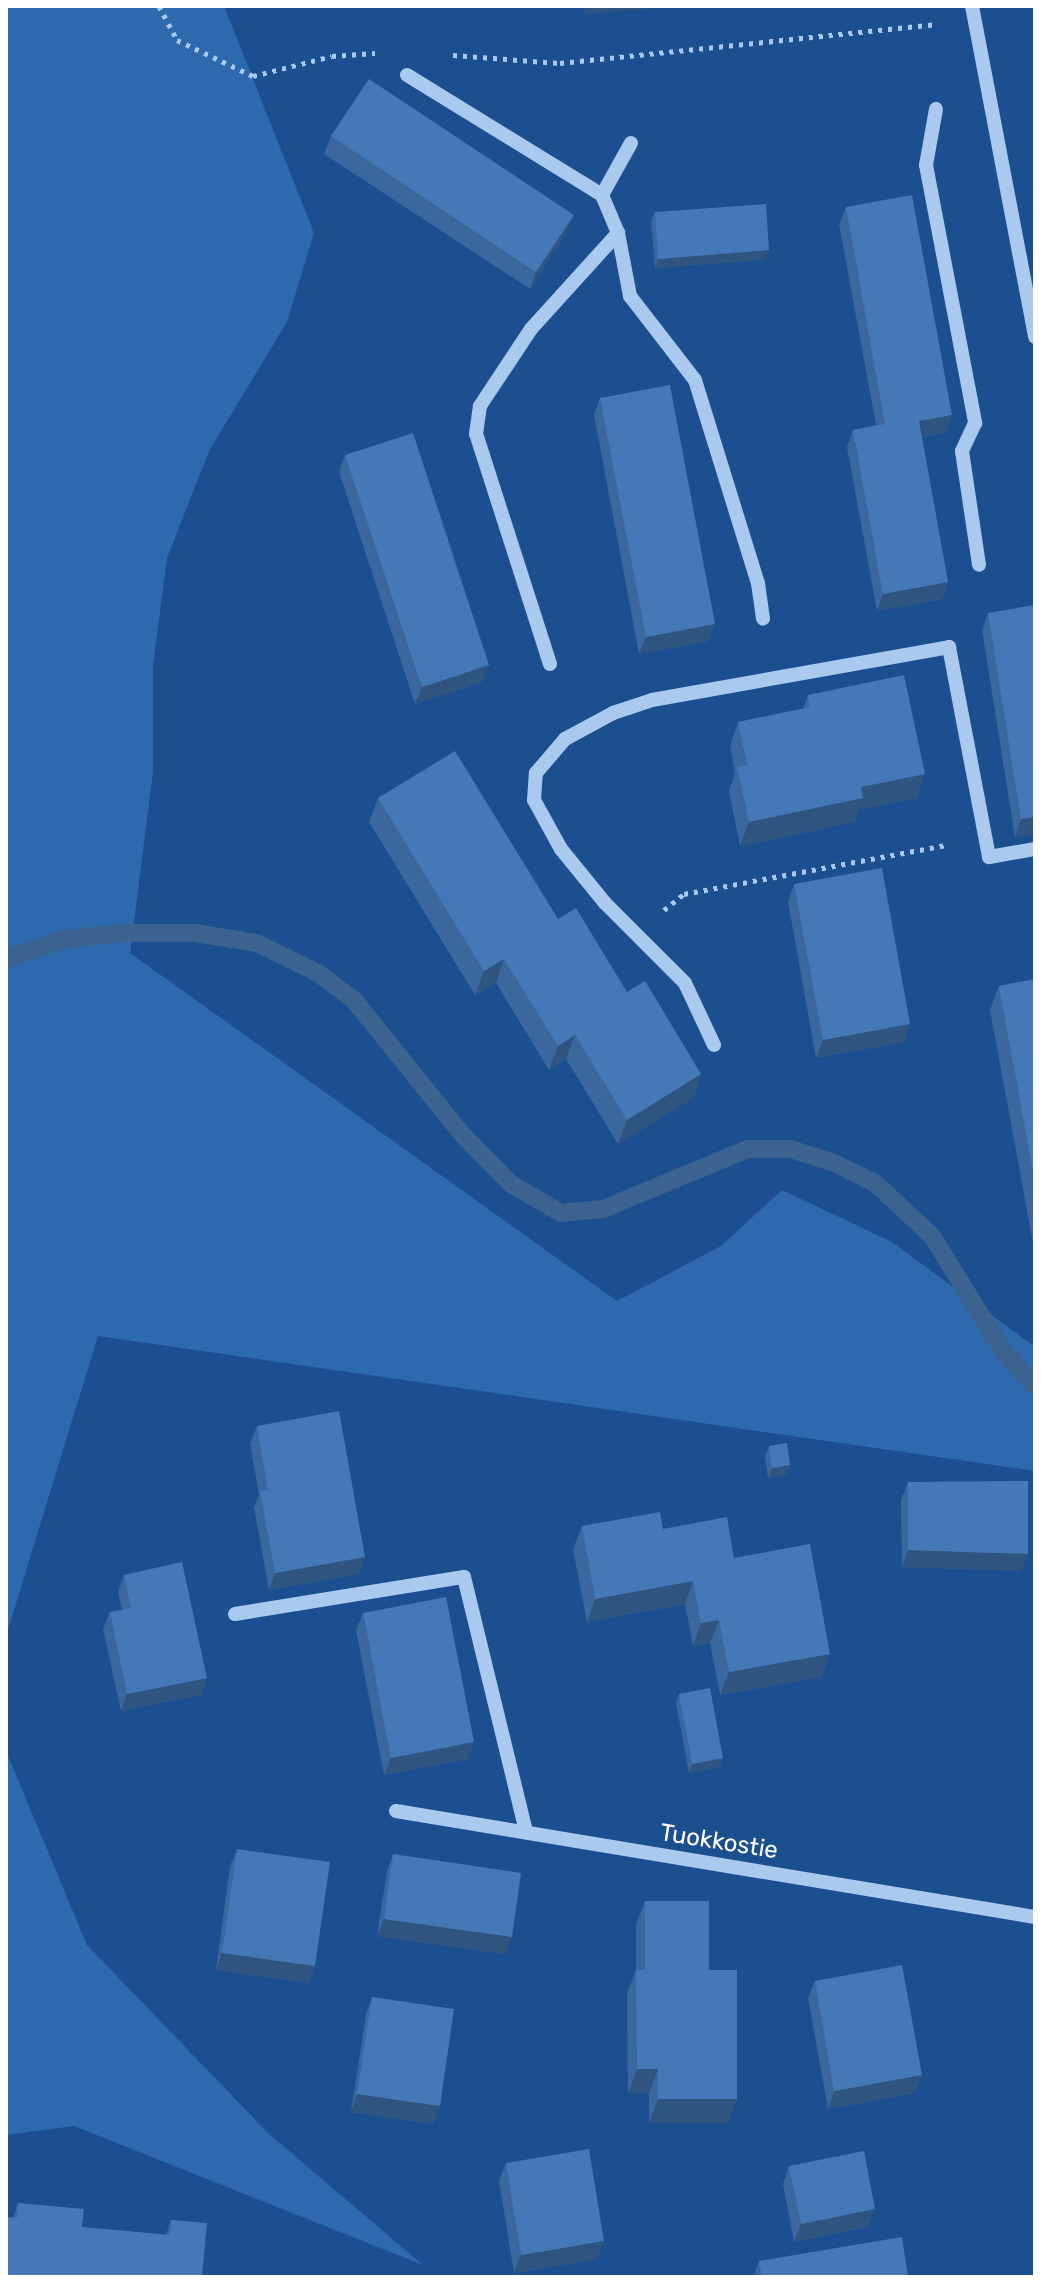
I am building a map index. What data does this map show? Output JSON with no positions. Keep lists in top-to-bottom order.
{
  "streets": {
    "street": ["Tuokkostie"]
  }
}
